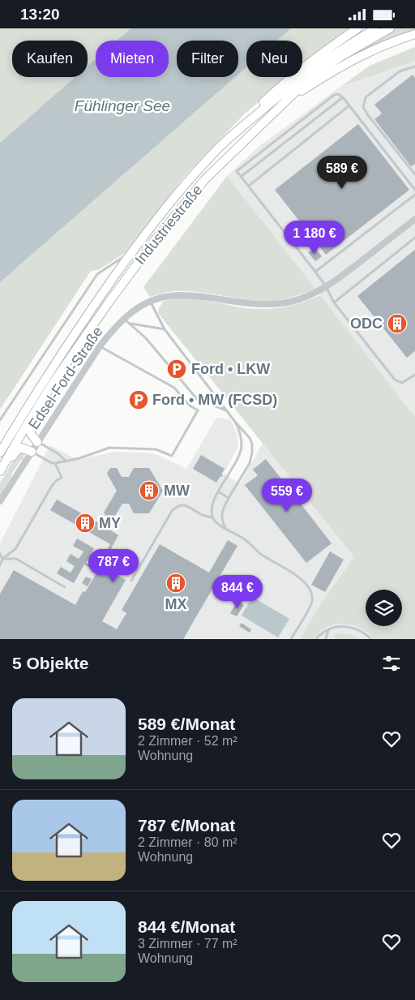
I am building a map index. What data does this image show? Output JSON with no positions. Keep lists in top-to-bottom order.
{
  "streets": {
    "highway": ["Industriestraße"],
    "street": ["Edsel-Ford-Straße"]
  },
  "water": ["Fühlinger See"],
  "places": {
    "building": [
      "ODC",
      "MW",
      "MY",
      "MX"
    ],
    "parking": ["Ford • LKW", "Ford • MW (FCSD)"]
  },
  "page": {
    "status": "13:20",
    "chip": [
      "Kaufen",
      "Mieten",
      "Filter",
      "Neu"
    ],
    "price": [
      "589 €",
      "1 180 €",
      "559 €",
      "787 €",
      "844 €"
    ],
    "heading": "5 Objekte",
    "list": [
      {
        "name": "589 €/Monat",
        "note": "2 Zimmer · 52 m² · Wohnung"
      },
      {
        "name": "787 €/Monat",
        "note": "2 Zimmer · 80 m² · Wohnung"
      },
      {
        "name": "844 €/Monat",
        "note": "3 Zimmer · 77 m² · Wohnung"
      }
    ]
  }
}
